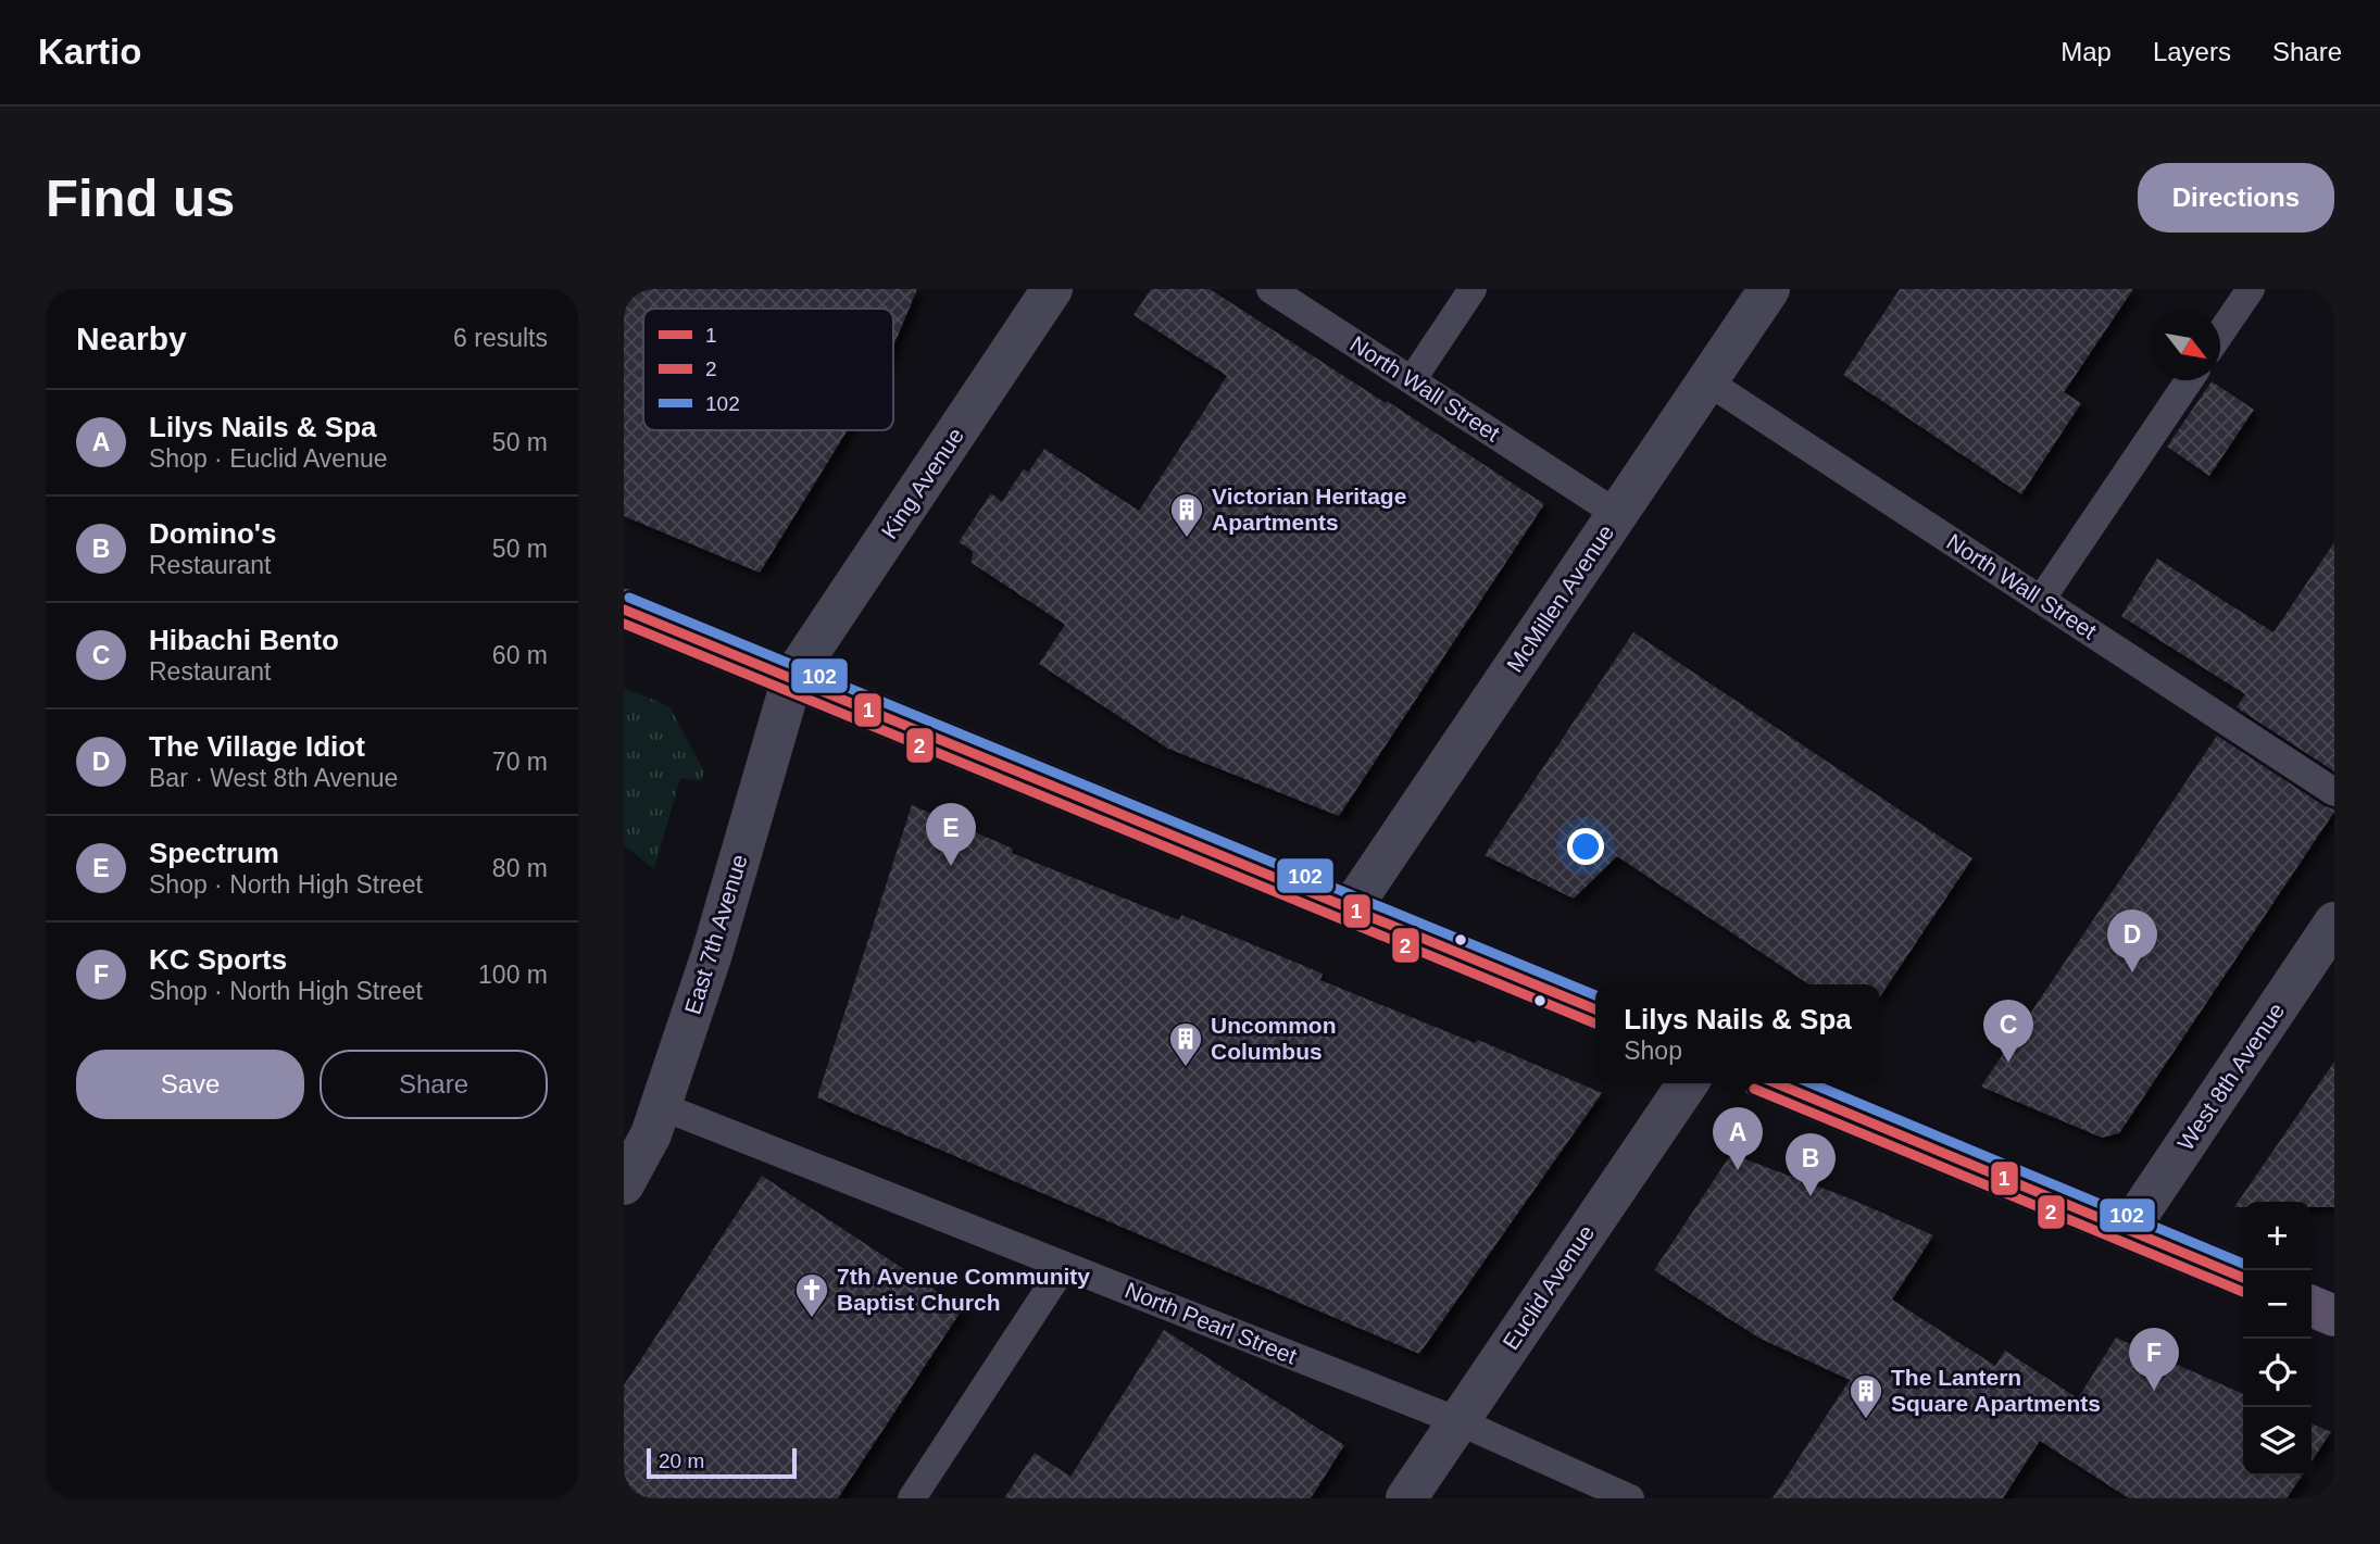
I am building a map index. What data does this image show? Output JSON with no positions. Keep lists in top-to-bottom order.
{
  "streets": {
    "street": [
      "King Avenue",
      "McMillen Avenue",
      "East 7th Avenue",
      "West 8th Avenue",
      "Euclid Avenue"
    ],
    "lane": ["North Wall Street", "North Pearl Street"]
  },
  "crossings": [
    ["North Wall Street", "McMillen Avenue"],
    ["King Avenue", "East 7th Avenue"],
    ["East 7th Avenue", "North Pearl Street"],
    ["Euclid Avenue", "North Pearl Street"]
  ],
  "places": {
    "building": ["Victorian Heritage Apartments", "Uncommon Columbus", "The Lantern Square Apartments"],
    "church": ["7th Avenue Community Baptist Church"]
  },
  "lines": ["transit line 102", "transit line 1", "transit line 2"],
  "legend": ["1", "2", "102"],
  "scale_bar": "20 m",
  "north": "bottom right",
  "page": {
    "header": "Kartio",
    "nav": ["Map", "Layers", "Share"],
    "buttons": [
      "Directions",
      ["Save", "Share"]
    ],
    "title": "Find us",
    "heading": ["Nearby", "6 results"],
    "list": [
      {
        "mark": "A",
        "name": "Lilys Nails & Spa",
        "note": "Shop · Euclid Avenue",
        "value": "50 m"
      },
      {
        "mark": "B",
        "name": "Domino's",
        "note": "Restaurant",
        "value": "50 m"
      },
      {
        "mark": "C",
        "name": "Hibachi Bento",
        "note": "Restaurant",
        "value": "60 m"
      },
      {
        "mark": "D",
        "name": "The Village Idiot",
        "note": "Bar · West 8th Avenue",
        "value": "70 m"
      },
      {
        "mark": "E",
        "name": "Spectrum",
        "note": "Shop · North High Street",
        "value": "80 m"
      },
      {
        "mark": "F",
        "name": "KC Sports",
        "note": "Shop · North High Street",
        "value": "100 m"
      }
    ],
    "pins": [
      "E",
      "D",
      "C",
      "A",
      "B",
      "F"
    ],
    "popup": ["Lilys Nails & Spa", "Shop"],
    "map_buttons": ["+", "−"],
    "scale": "20 m"
  }
}
